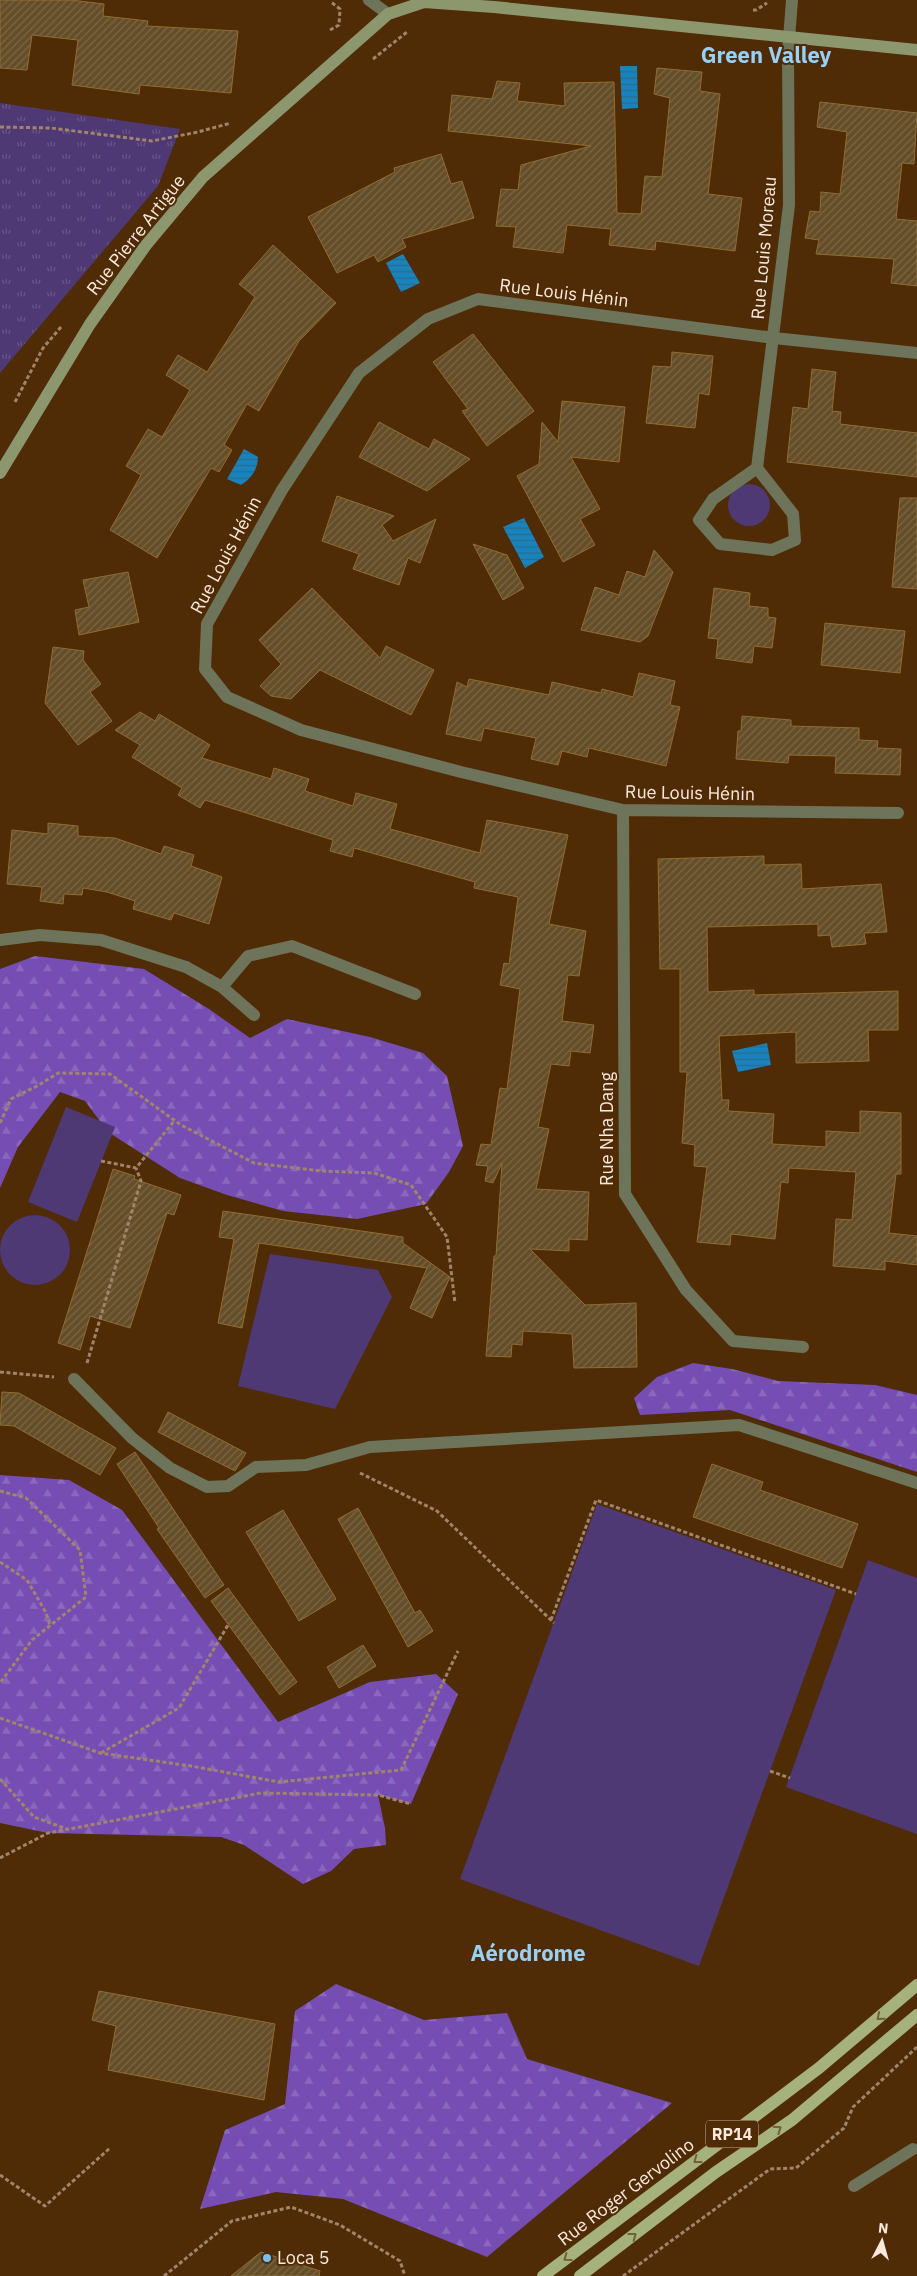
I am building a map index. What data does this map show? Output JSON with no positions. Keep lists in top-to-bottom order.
{
  "streets": {
    "main road": ["Rue Pierre Artigue", "RP14", "Rue Roger Gervolino"],
    "street": ["Rue Louis Moreau", "Rue Louis Hénin", "Rue Nha Dang"]
  },
  "crossings": [
    ["Rue Louis Moreau", "Rue Louis Hénin"],
    ["Rue Louis Hénin", "Rue Nha Dang"]
  ],
  "districts": ["Green Valley", "Aérodrome"],
  "places": ["Loca 5"],
  "north": "top"
}
